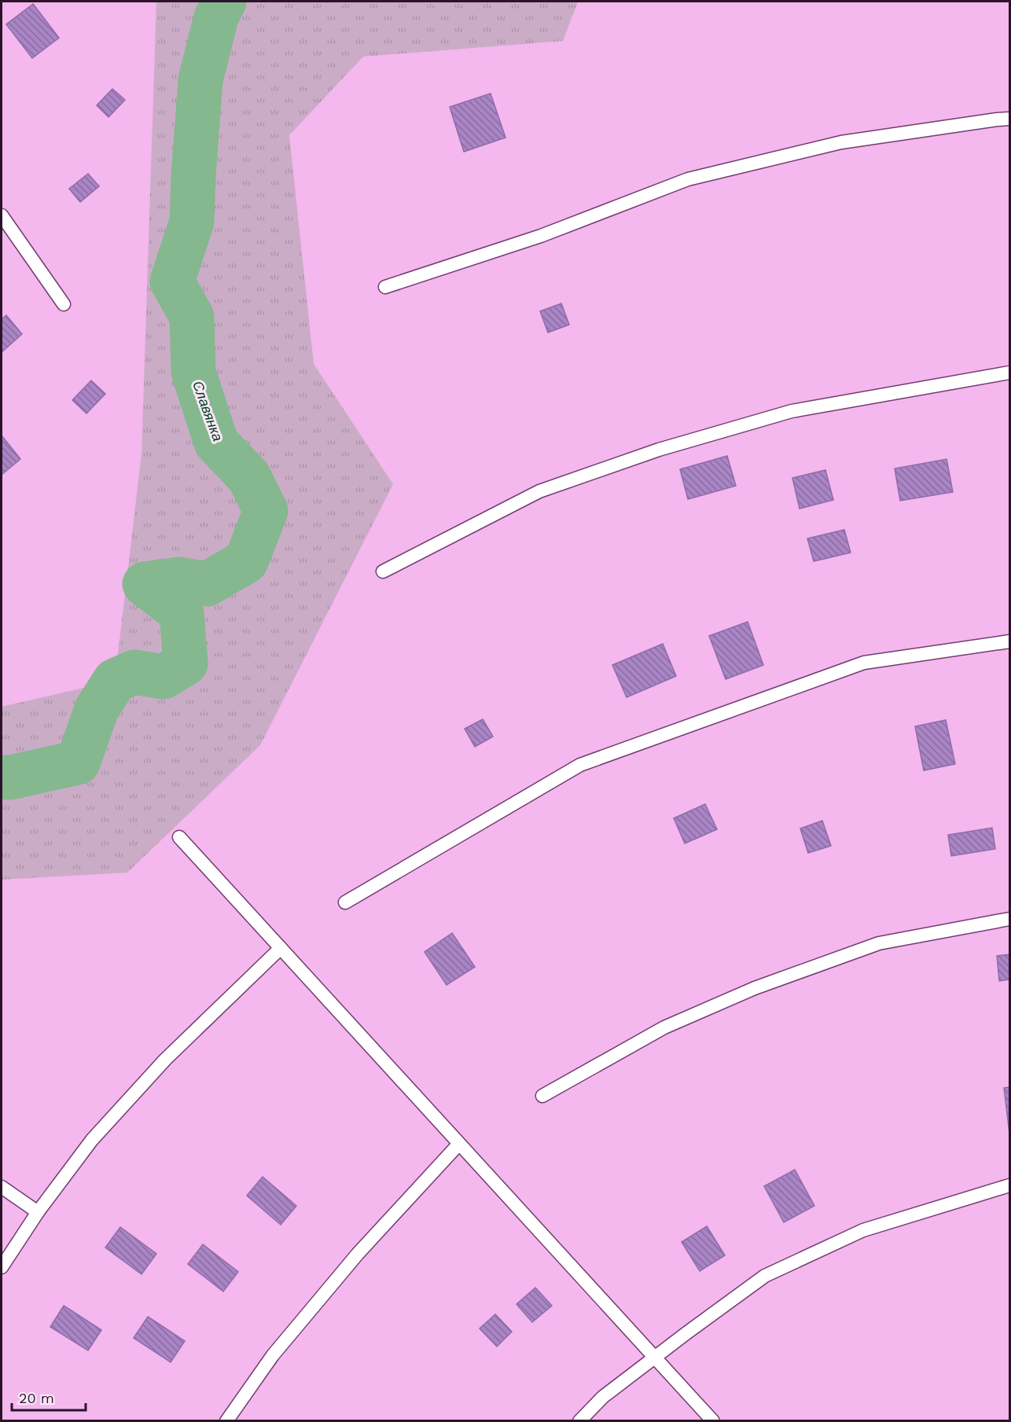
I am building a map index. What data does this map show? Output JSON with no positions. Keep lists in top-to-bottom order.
{
  "water": ["Славянка"],
  "scale_bar": "20 m"
}
